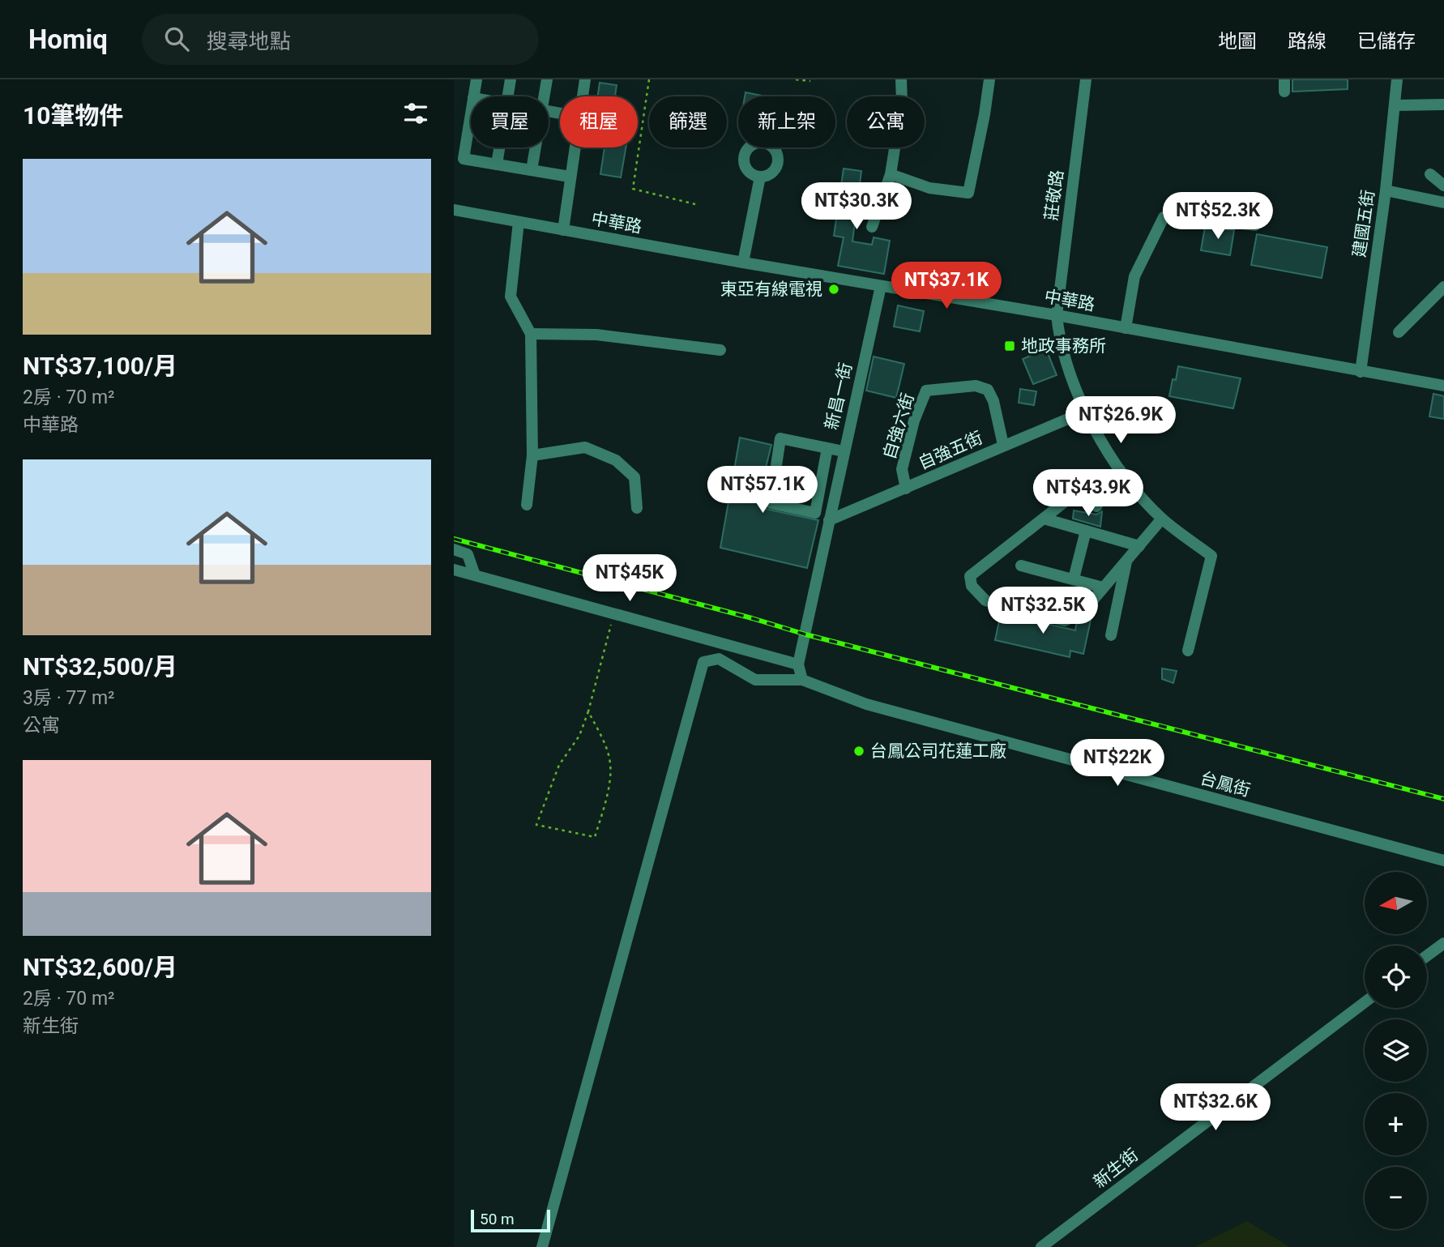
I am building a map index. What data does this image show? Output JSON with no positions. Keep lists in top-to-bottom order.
{
  "streets": {
    "street": [
      "莊敬路",
      "中華路",
      "建國五街",
      "新昌一街",
      "自強六街",
      "自強五街",
      "台鳳街",
      "新生街"
    ]
  },
  "crossings": [
    ["莊敬路", "中華路"],
    ["莊敬路", "自強五街"],
    ["中華路", "建國五街"],
    ["中華路", "新昌一街"],
    ["新昌一街", "自強五街"],
    ["新昌一街", "台鳳街"],
    ["自強六街", "自強五街"]
  ],
  "places": {
    "other": ["東亞有線電視", "台鳳公司花蓮工廠"],
    "transit": ["地政事務所"]
  },
  "scale_bar": "50 m",
  "north": "left",
  "page": {
    "header": "Homiq",
    "search": "搜尋地點",
    "nav": ["地圖", "路線", "已儲存"],
    "heading": "10筆物件",
    "chip": [
      "買屋",
      "租屋",
      "篩選",
      "新上架",
      "公寓"
    ],
    "list": [
      {
        "name": "NT$37,100/月",
        "note": "2房 · 70 m² · 中華路"
      },
      {
        "name": "NT$32,500/月",
        "note": "3房 · 77 m² · 公寓"
      },
      {
        "name": "NT$32,600/月",
        "note": "2房 · 70 m² · 新生街"
      }
    ],
    "price": [
      "NT$30.3K",
      "NT$52.3K",
      "NT$37.1K",
      "NT$26.9K",
      "NT$57.1K",
      "NT$43.9K",
      "NT$45K",
      "NT$32.5K",
      "NT$22K",
      "NT$32.6K"
    ],
    "map_buttons": ["+", "−"],
    "scale": "50 m"
  }
}
